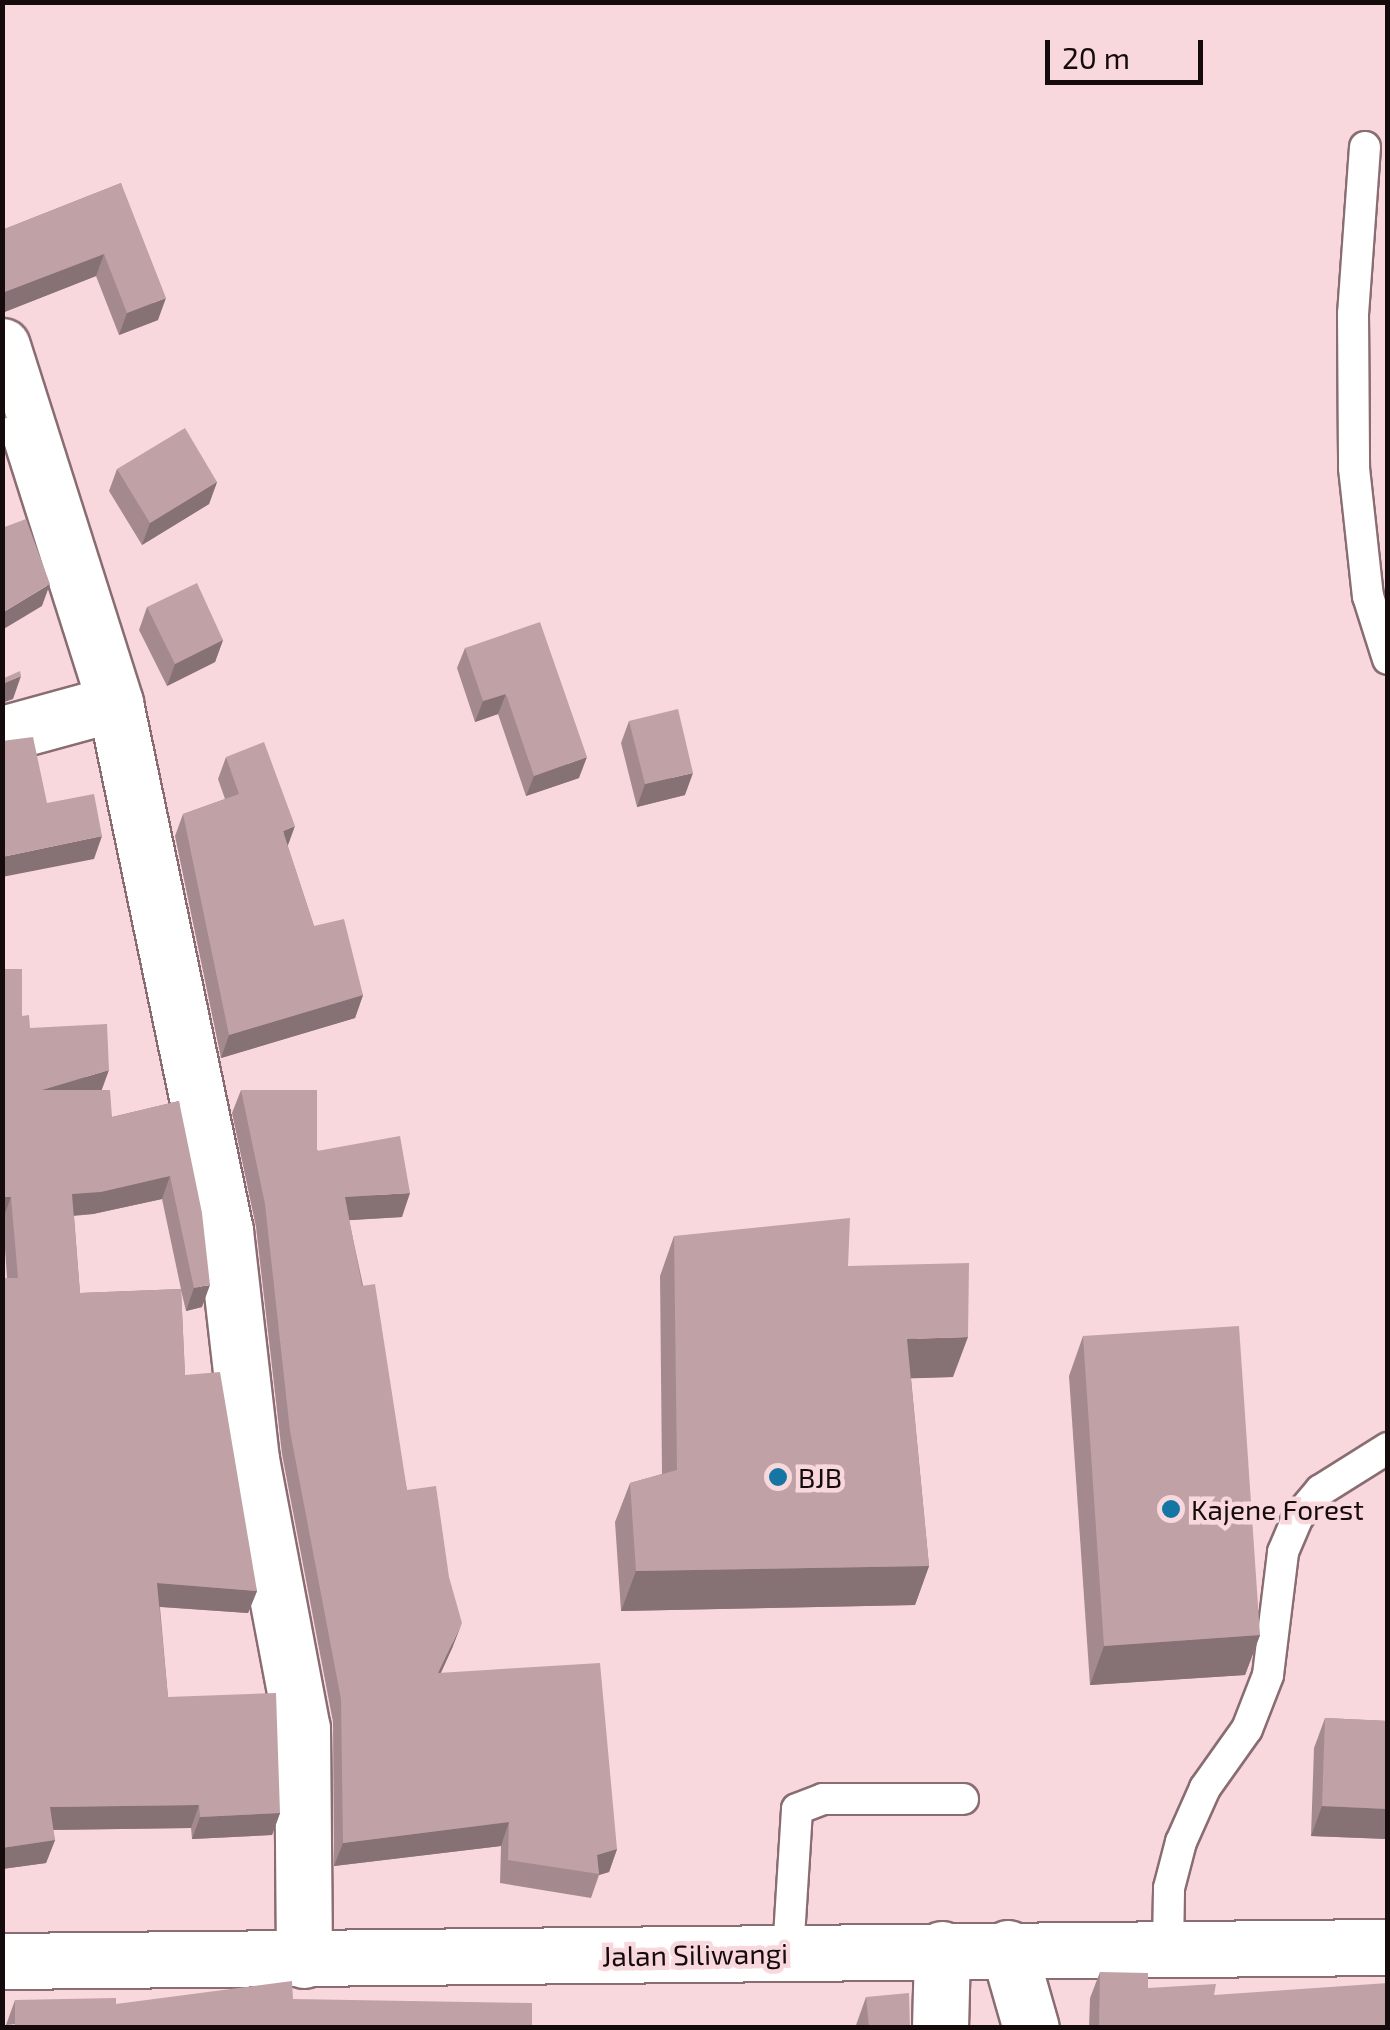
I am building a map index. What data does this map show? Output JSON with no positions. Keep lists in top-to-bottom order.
{
  "streets": {
    "street": ["Jalan Siliwangi"]
  },
  "places": ["BJB", "Kajene Forest"],
  "scale_bar": "20 m"
}
